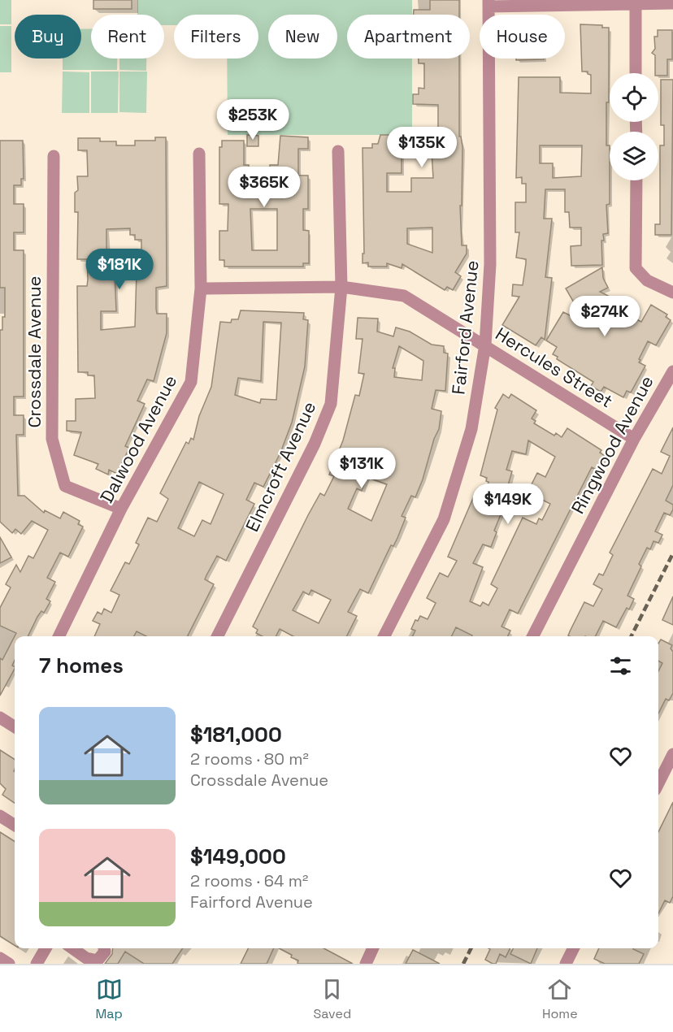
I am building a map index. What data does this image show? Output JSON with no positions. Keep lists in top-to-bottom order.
{
  "streets": {
    "street": [
      "Fairford Avenue",
      "Crossdale Avenue",
      "Hercules Street",
      "Dalwood Avenue",
      "Ringwood Avenue",
      "Elmcroft Avenue"
    ]
  },
  "crossings": [
    ["Fairford Avenue", "Hercules Street"],
    ["Crossdale Avenue", "Dalwood Avenue"],
    ["Hercules Street", "Dalwood Avenue"],
    ["Hercules Street", "Ringwood Avenue"],
    ["Hercules Street", "Elmcroft Avenue"]
  ],
  "page": {
    "chip": [
      "Buy",
      "Rent",
      "Filters",
      "New",
      "Apartment",
      "House"
    ],
    "price": [
      "$253K",
      "$135K",
      "$365K",
      "$181K",
      "$274K",
      "$131K",
      "$149K"
    ],
    "heading": "7 homes",
    "list": [
      {
        "name": "$181,000",
        "note": "2 rooms · 80 m² · Crossdale Avenue"
      },
      {
        "name": "$149,000",
        "note": "2 rooms · 64 m² · Fairford Avenue"
      }
    ],
    "tabs": ["Map", "Saved", "Home"]
  }
}
